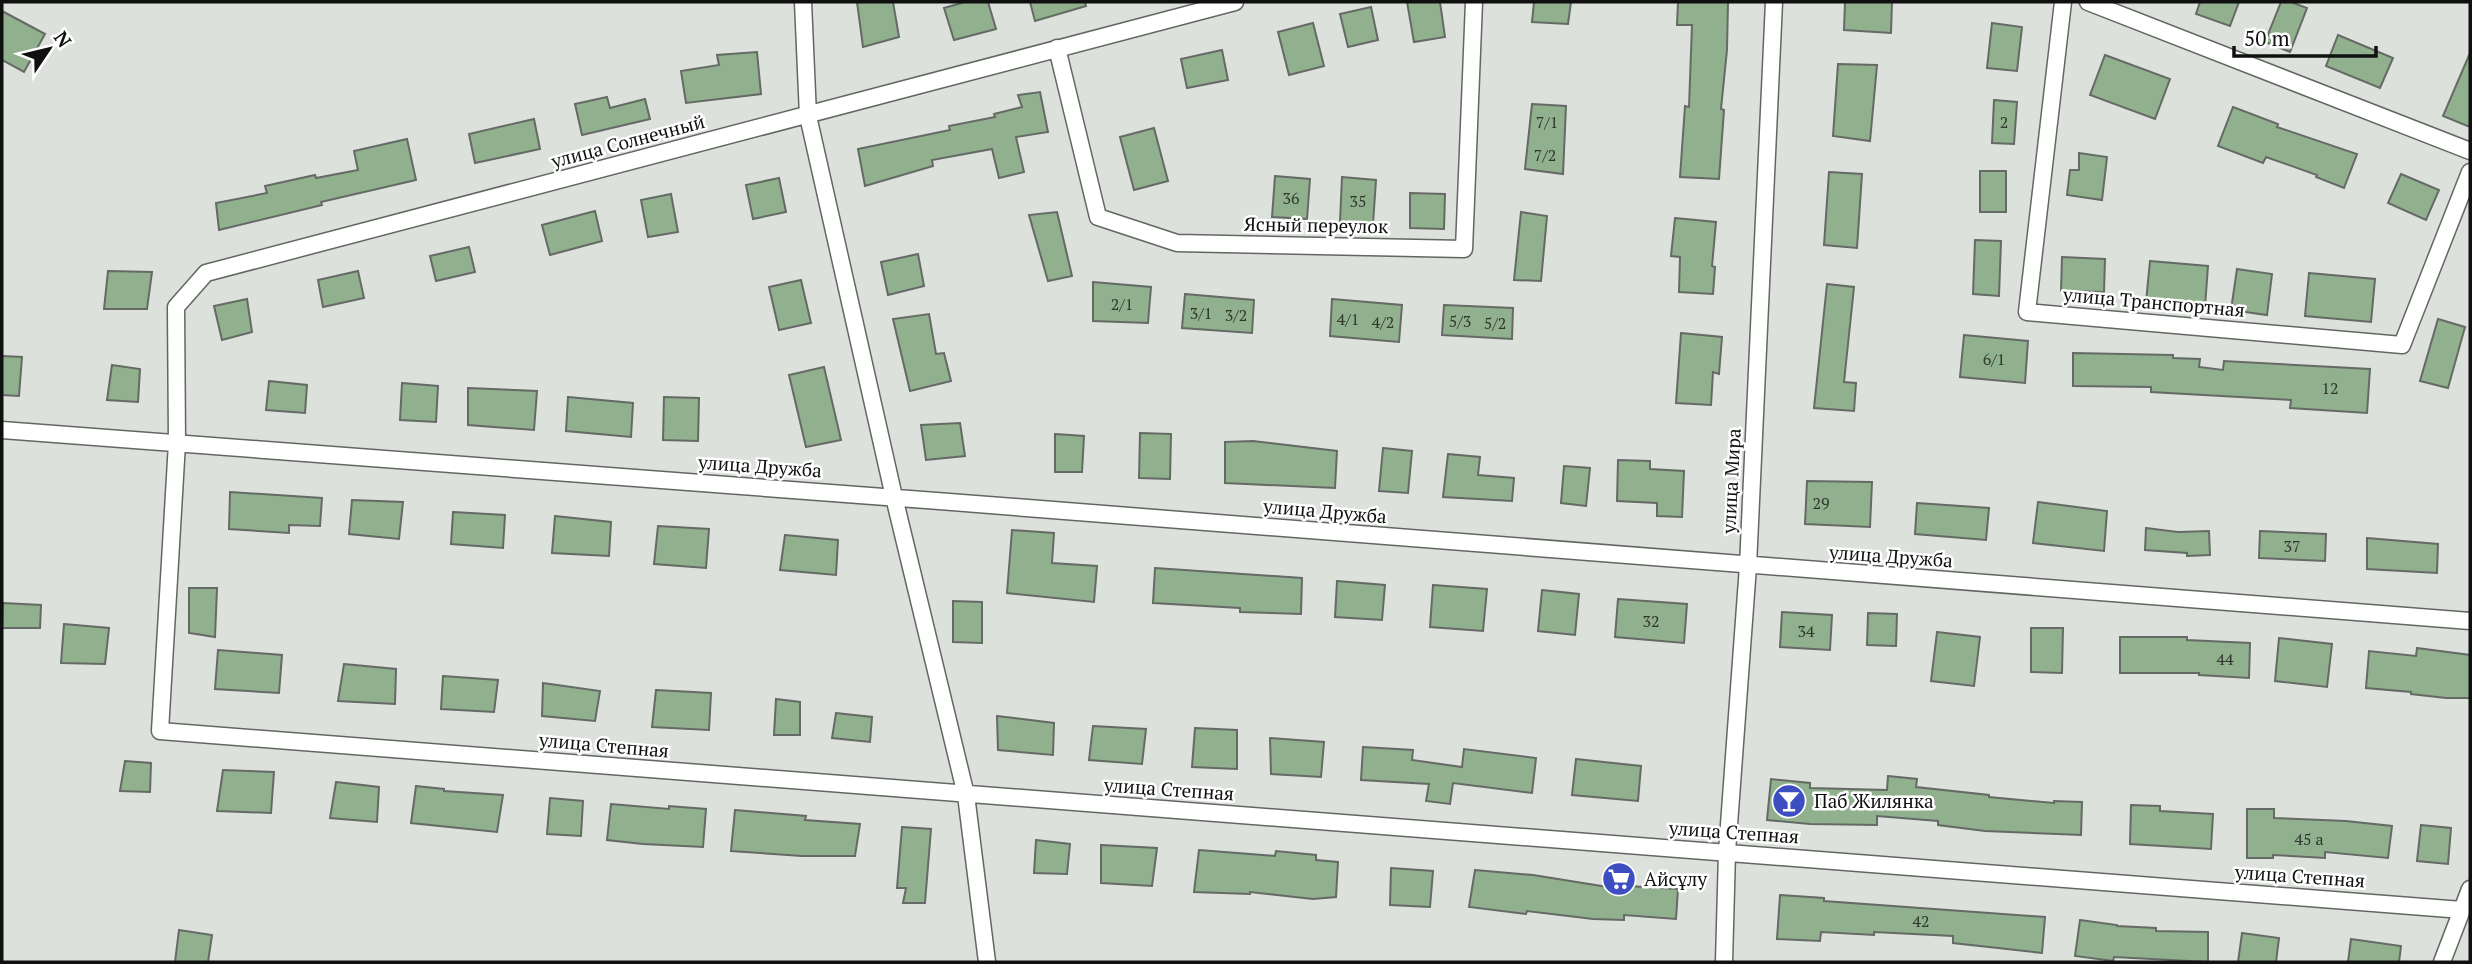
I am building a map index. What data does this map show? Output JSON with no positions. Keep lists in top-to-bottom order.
{
  "streets": {
    "street": [
      "улица Солнечный",
      "Ясный переулок",
      "улица Транспортная",
      "улица Дружба",
      "улица Мира",
      "улица Степная"
    ]
  },
  "crossings": [
    ["улица Солнечный", "Ясный переулок"],
    ["улица Солнечный", "улица Дружба"],
    ["улица Солнечный", "улица Степная"],
    ["улица Дружба", "улица Мира"],
    ["улица Дружба", "улица Степная"],
    ["улица Мира", "улица Степная"]
  ],
  "places": {
    "bar": ["Паб Жилянка"],
    "supermarket": ["Айсұлу"]
  },
  "house_numbers": [
    "7/1",
    "2",
    "7/2",
    "36",
    "35",
    "2/1",
    "3/1",
    "3/2",
    "4/1",
    "5/3",
    "4/2",
    "5/2",
    "6/1",
    "12",
    "29",
    "37",
    "32",
    "34",
    "44",
    "45 а",
    "42"
  ],
  "scale_bar": "50 m",
  "north": "top right"
}
